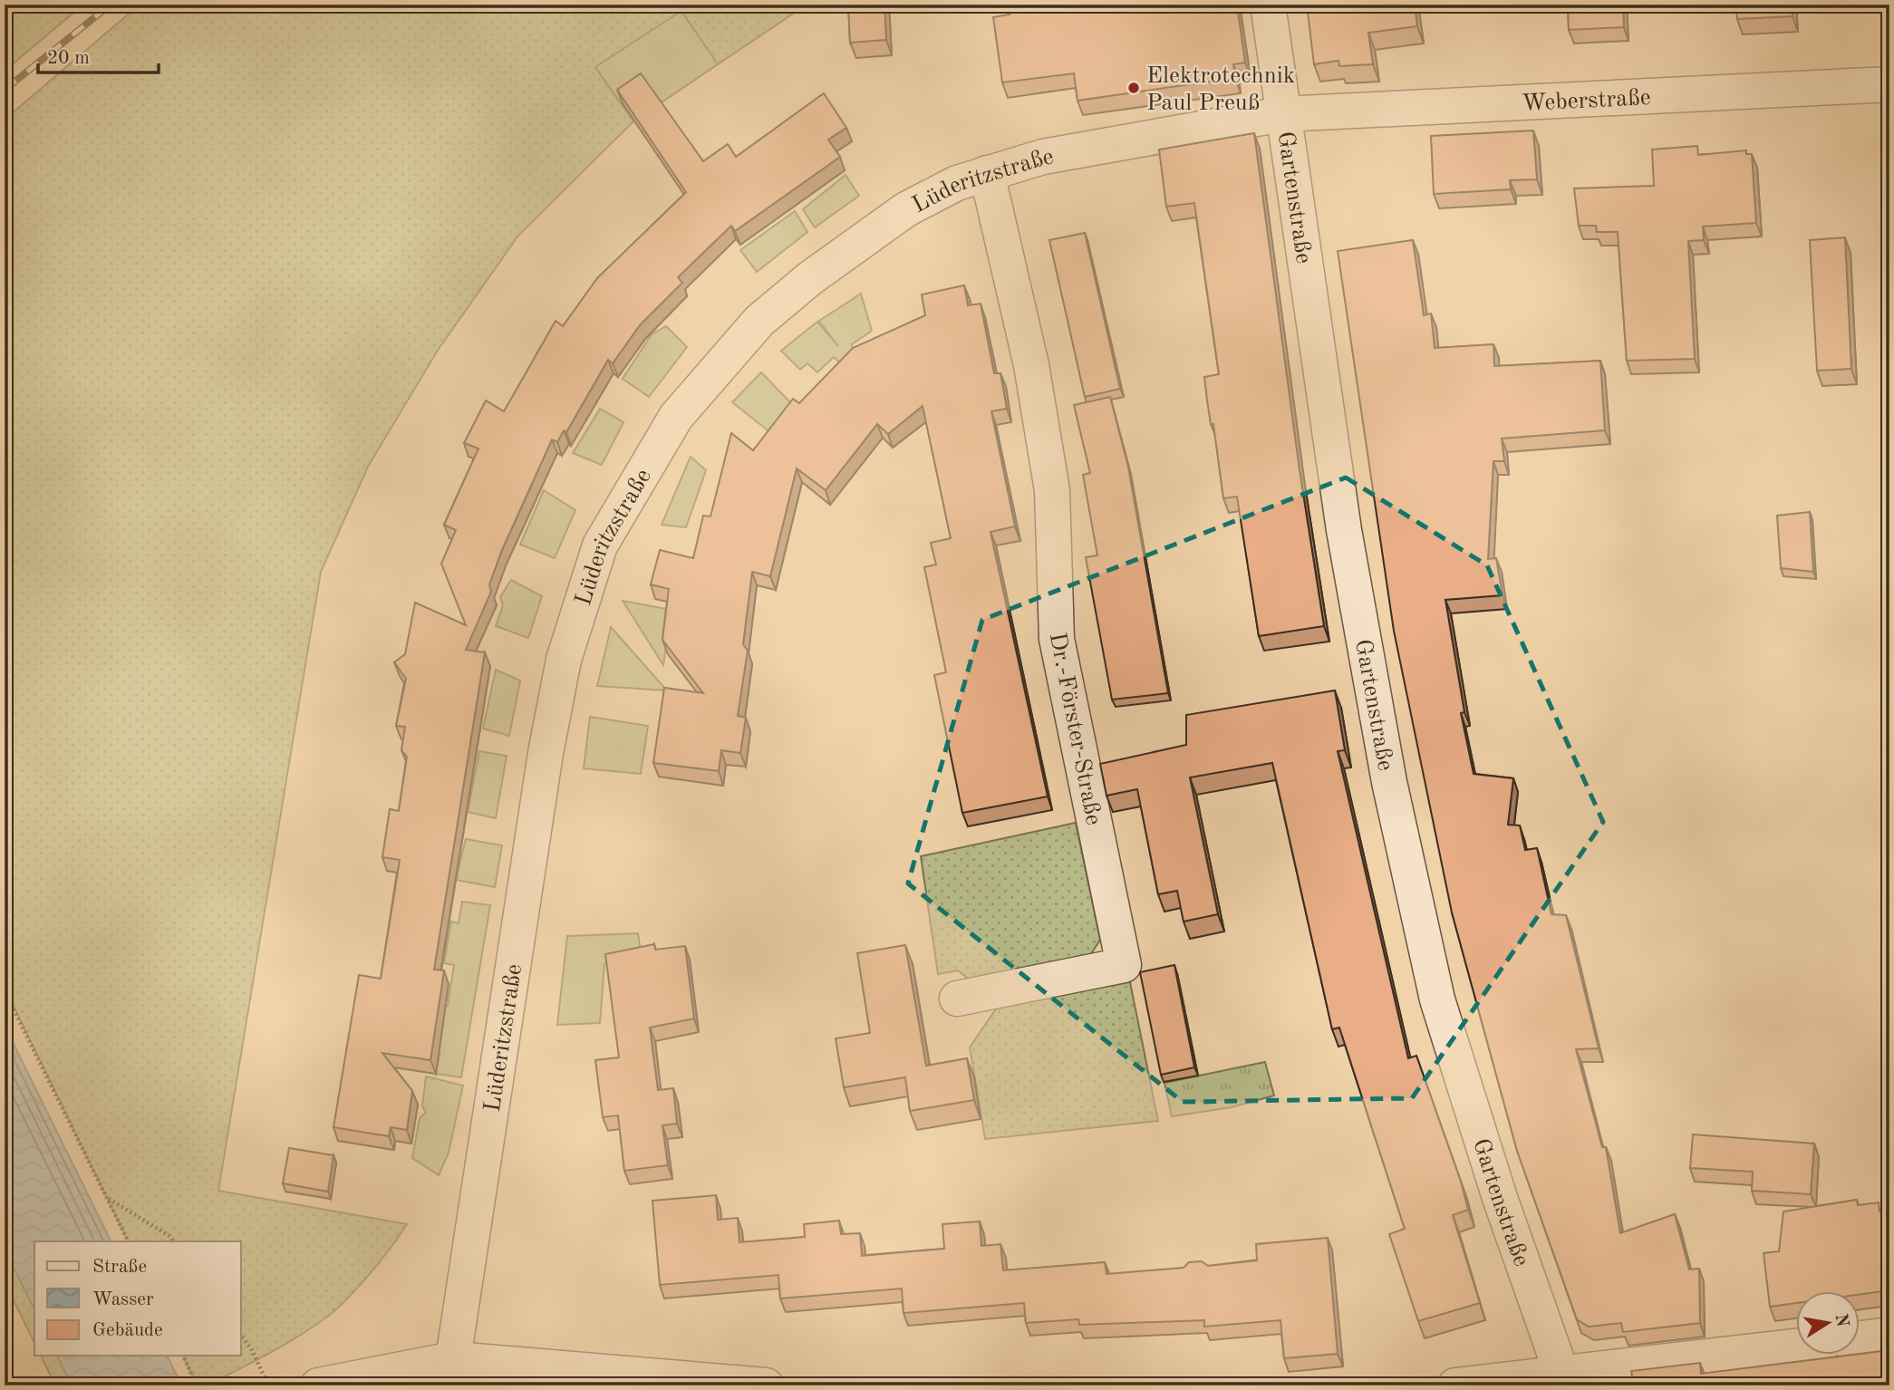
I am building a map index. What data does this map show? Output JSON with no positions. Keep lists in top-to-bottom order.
{
  "streets": {
    "street": [
      "Weberstraße",
      "Lüderitzstraße",
      "Gartenstraße",
      "Dr.-Förster-Straße"
    ]
  },
  "crossings": [
    ["Weberstraße", "Lüderitzstraße"],
    ["Weberstraße", "Gartenstraße"],
    ["Lüderitzstraße", "Gartenstraße"],
    ["Lüderitzstraße", "Dr.-Förster-Straße"]
  ],
  "places": ["Elektrotechnik Paul Preuß"],
  "legend": ["Straße", "Wasser", "Gebäude"],
  "scale_bar": "20 m",
  "north": "right"
}
